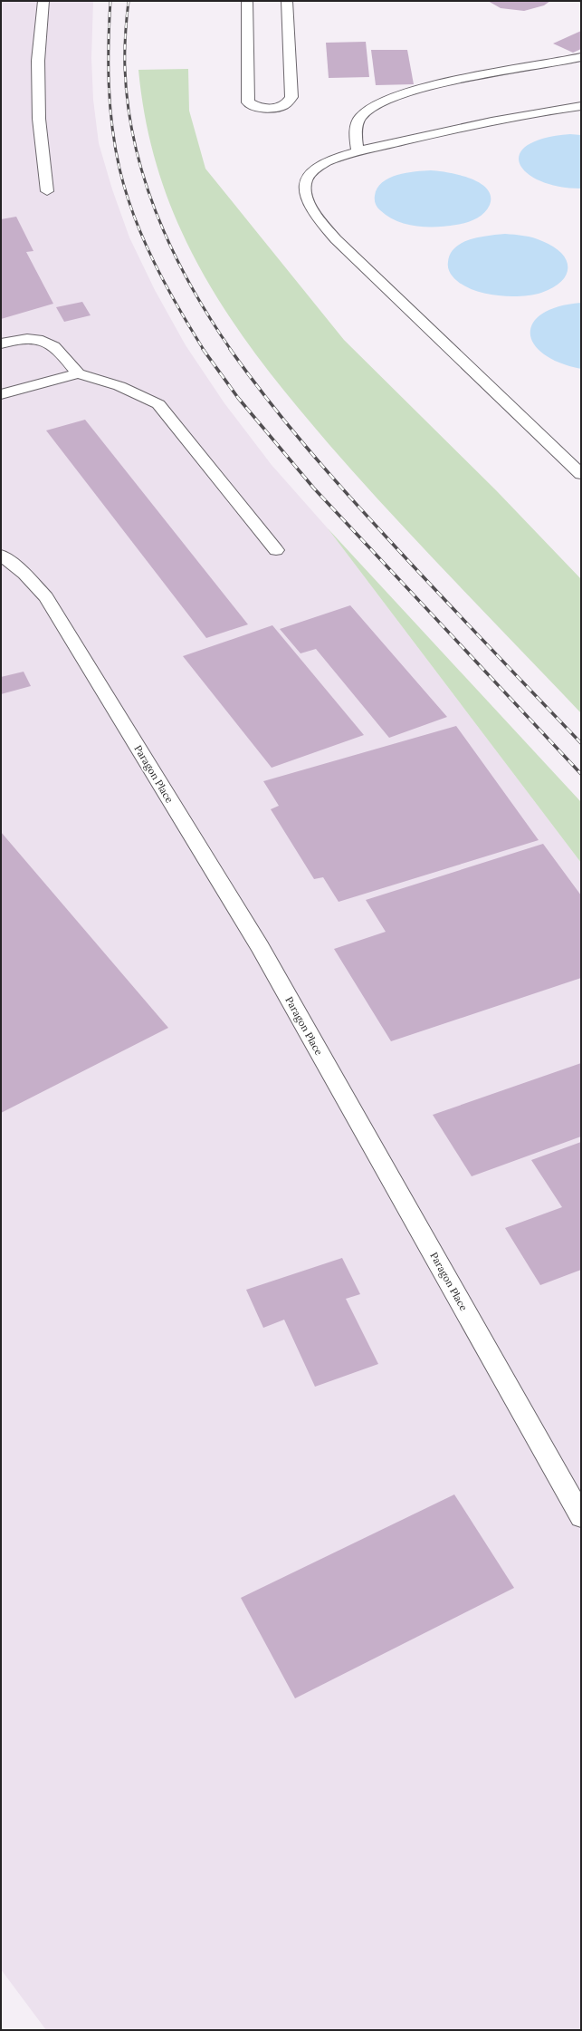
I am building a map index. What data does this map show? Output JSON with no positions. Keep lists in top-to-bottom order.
{
  "streets": {
    "lane": ["Paragon Place"]
  }
}
